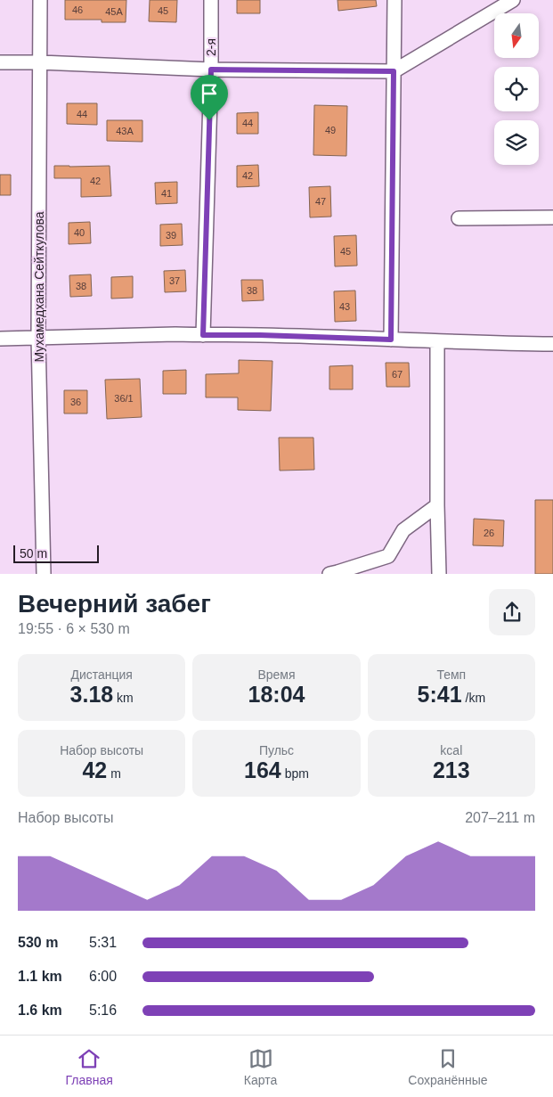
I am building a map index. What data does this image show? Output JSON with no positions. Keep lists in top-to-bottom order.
{
  "streets": {
    "street": ["2-я", "Мухамедхана Сейткулова"]
  },
  "house_numbers": [
    "46",
    "45",
    "45А",
    "44",
    "44",
    "49",
    "43А",
    "42",
    "42",
    "41",
    "47",
    "40",
    "39",
    "45",
    "37",
    "38",
    "38",
    "43",
    "67",
    "36/1",
    "36",
    "26"
  ],
  "scale_bar": "50 m",
  "north": "bottom",
  "page": {
    "scale": "50 m",
    "heading": ["Вечерний забег", "19:55 · 6 × 530 m"],
    "stats": [
      ["Дистанция", "3.18 km"],
      ["Время", "18:04"],
      ["Темп", "5:41 /km"],
      ["Набор высоты", "42 m"],
      ["Пульс", "164 bpm"],
      ["kcal", "213"]
    ],
    "chart": ["Набор высоты", "207–211 m"],
    "list": [
      {
        "name": "530 m",
        "note": "5:31"
      },
      {
        "name": "1.1 km",
        "note": "6:00"
      },
      {
        "name": "1.6 km",
        "note": "5:16"
      }
    ],
    "tabs": ["Главная", "Карта", "Сохранённые"]
  }
}
